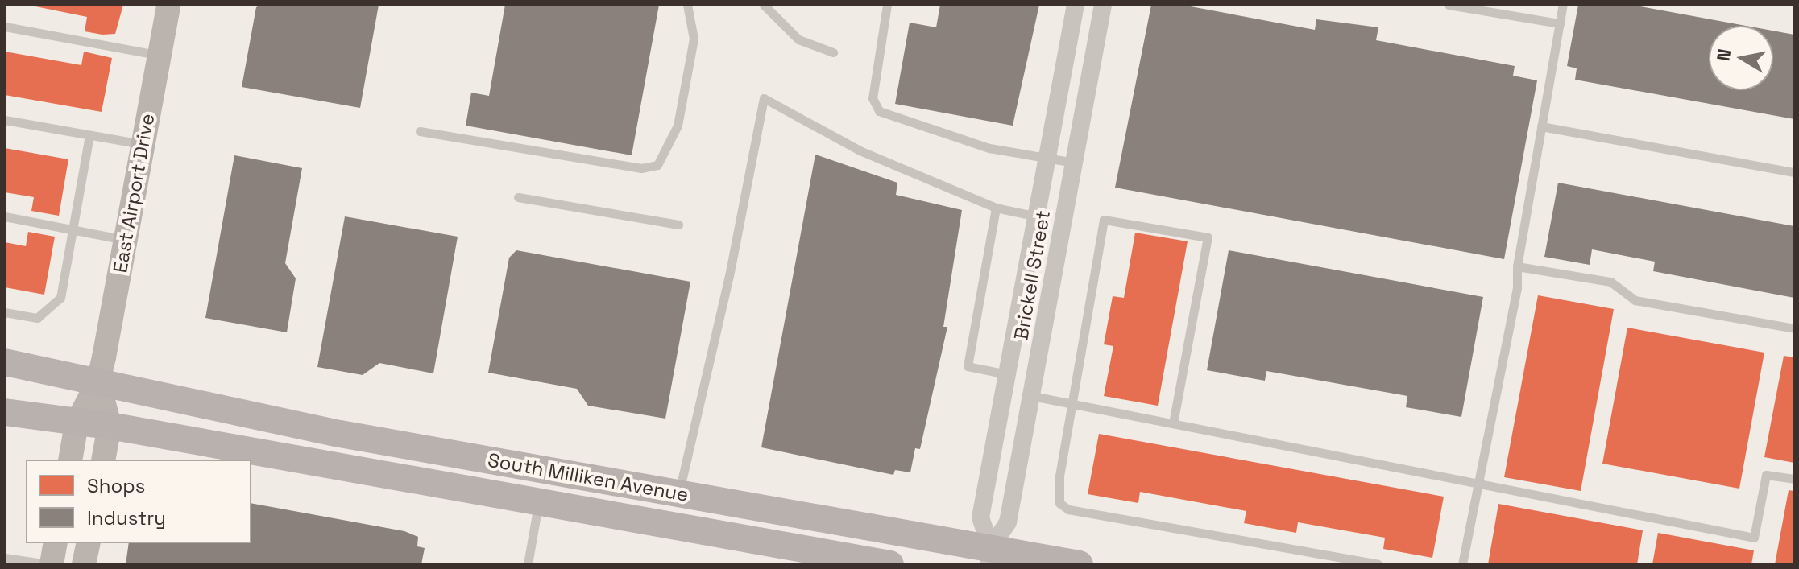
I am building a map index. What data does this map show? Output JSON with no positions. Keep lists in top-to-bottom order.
{
  "streets": {
    "main road": ["East Airport Drive", "South Milliken Avenue"],
    "street": ["Brickell Street"]
  },
  "crossings": [
    ["East Airport Drive", "South Milliken Avenue"],
    ["Brickell Street", "South Milliken Avenue"]
  ],
  "legend": ["Shops", "Industry"],
  "north": "left"
}
